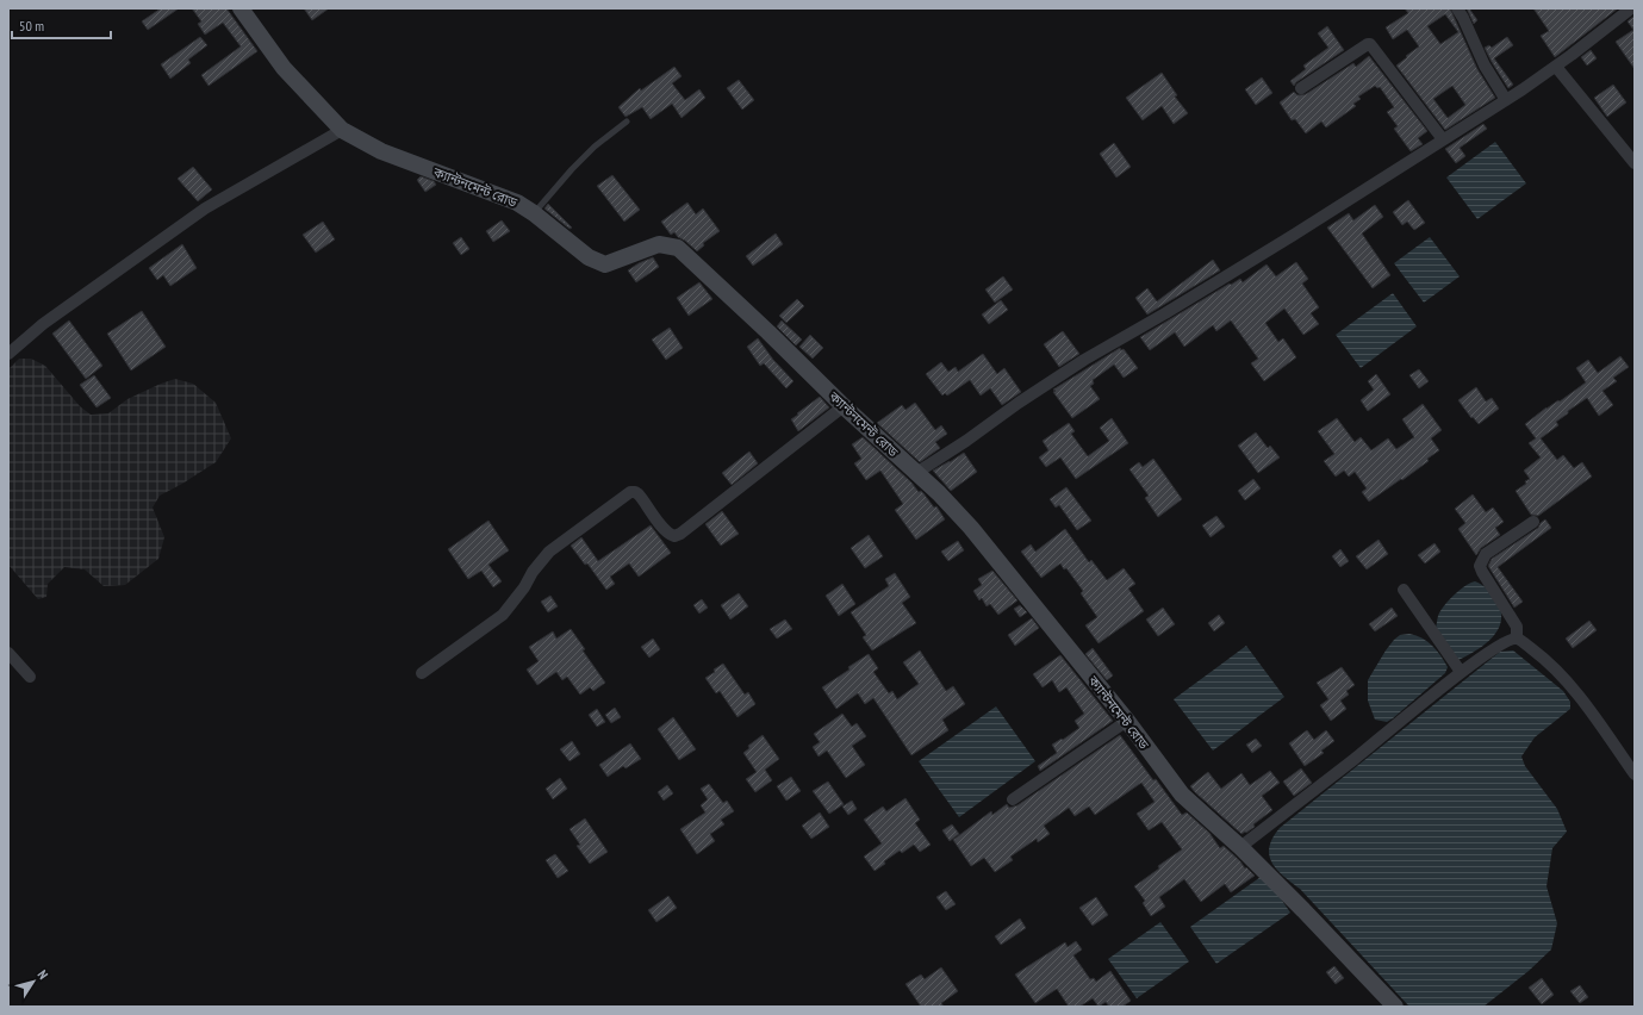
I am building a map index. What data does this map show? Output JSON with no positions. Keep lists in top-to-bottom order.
{
  "streets": {
    "main road": ["ক্যান্টনমেন্ট রোড"]
  },
  "scale_bar": "50 m",
  "north": "top right"
}
